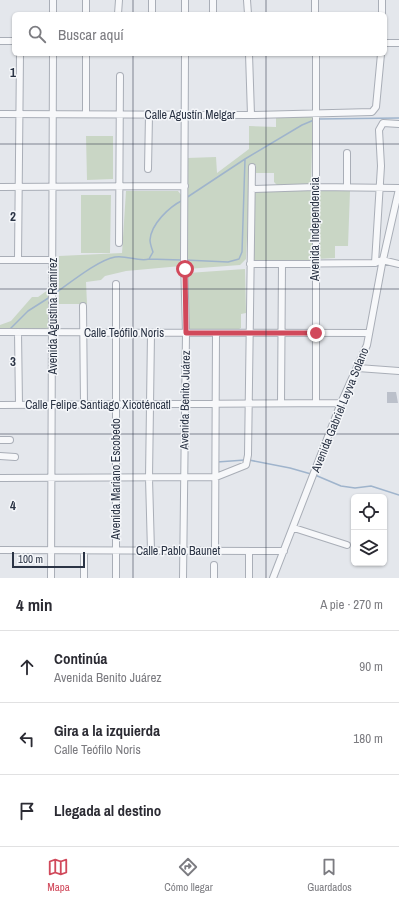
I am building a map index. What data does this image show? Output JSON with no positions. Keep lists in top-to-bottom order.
{
  "streets": {
    "street": [
      "Calle Agustín Melgar",
      "Avenida Independencia",
      "Avenida Agustina Ramírez",
      "Calle Teófilo Noris",
      "Avenida Benito Juárez",
      "Calle Felipe Santiago Xicoténcatl",
      "Avenida Gabriel Leyva Solano",
      "Avenida Mariano Escobedo",
      "Calle Pablo Baunet"
    ]
  },
  "crossings": [
    ["Calle Agustín Melgar", "Avenida Independencia"],
    ["Calle Agustín Melgar", "Avenida Agustina Ramírez"],
    ["Calle Agustín Melgar", "Avenida Benito Juárez"],
    ["Avenida Independencia", "Calle Teófilo Noris"],
    ["Avenida Independencia", "Calle Felipe Santiago Xicoténcatl"],
    ["Avenida Agustina Ramírez", "Calle Teófilo Noris"],
    ["Avenida Agustina Ramírez", "Calle Felipe Santiago Xicoténcatl"],
    ["Avenida Agustina Ramírez", "Calle Pablo Baunet"],
    ["Calle Teófilo Noris", "Avenida Benito Juárez"],
    ["Calle Teófilo Noris", "Avenida Gabriel Leyva Solano"],
    ["Calle Teófilo Noris", "Avenida Mariano Escobedo"],
    ["Avenida Benito Juárez", "Calle Felipe Santiago Xicoténcatl"],
    ["Avenida Benito Juárez", "Calle Pablo Baunet"],
    ["Calle Felipe Santiago Xicoténcatl", "Avenida Gabriel Leyva Solano"],
    ["Calle Felipe Santiago Xicoténcatl", "Avenida Mariano Escobedo"],
    ["Avenida Gabriel Leyva Solano", "Calle Pablo Baunet"],
    ["Avenida Mariano Escobedo", "Calle Pablo Baunet"]
  ],
  "scale_bar": "100 m",
  "page": {
    "search": "Buscar aquí",
    "scale": "100 m",
    "heading": ["4 min", "A pie · 270 m"],
    "list": [
      ["Continúa", "Avenida Benito Juárez", "90 m"],
      ["Gira a la izquierda", "Calle Teófilo Noris", "180 m"],
      "Llegada al destino"
    ],
    "nav": ["Mapa", "Cómo llegar", "Guardados"]
  },
  "grid": {
    "rows": [
      "1",
      "2",
      "3",
      "4"
    ]
  }
}
